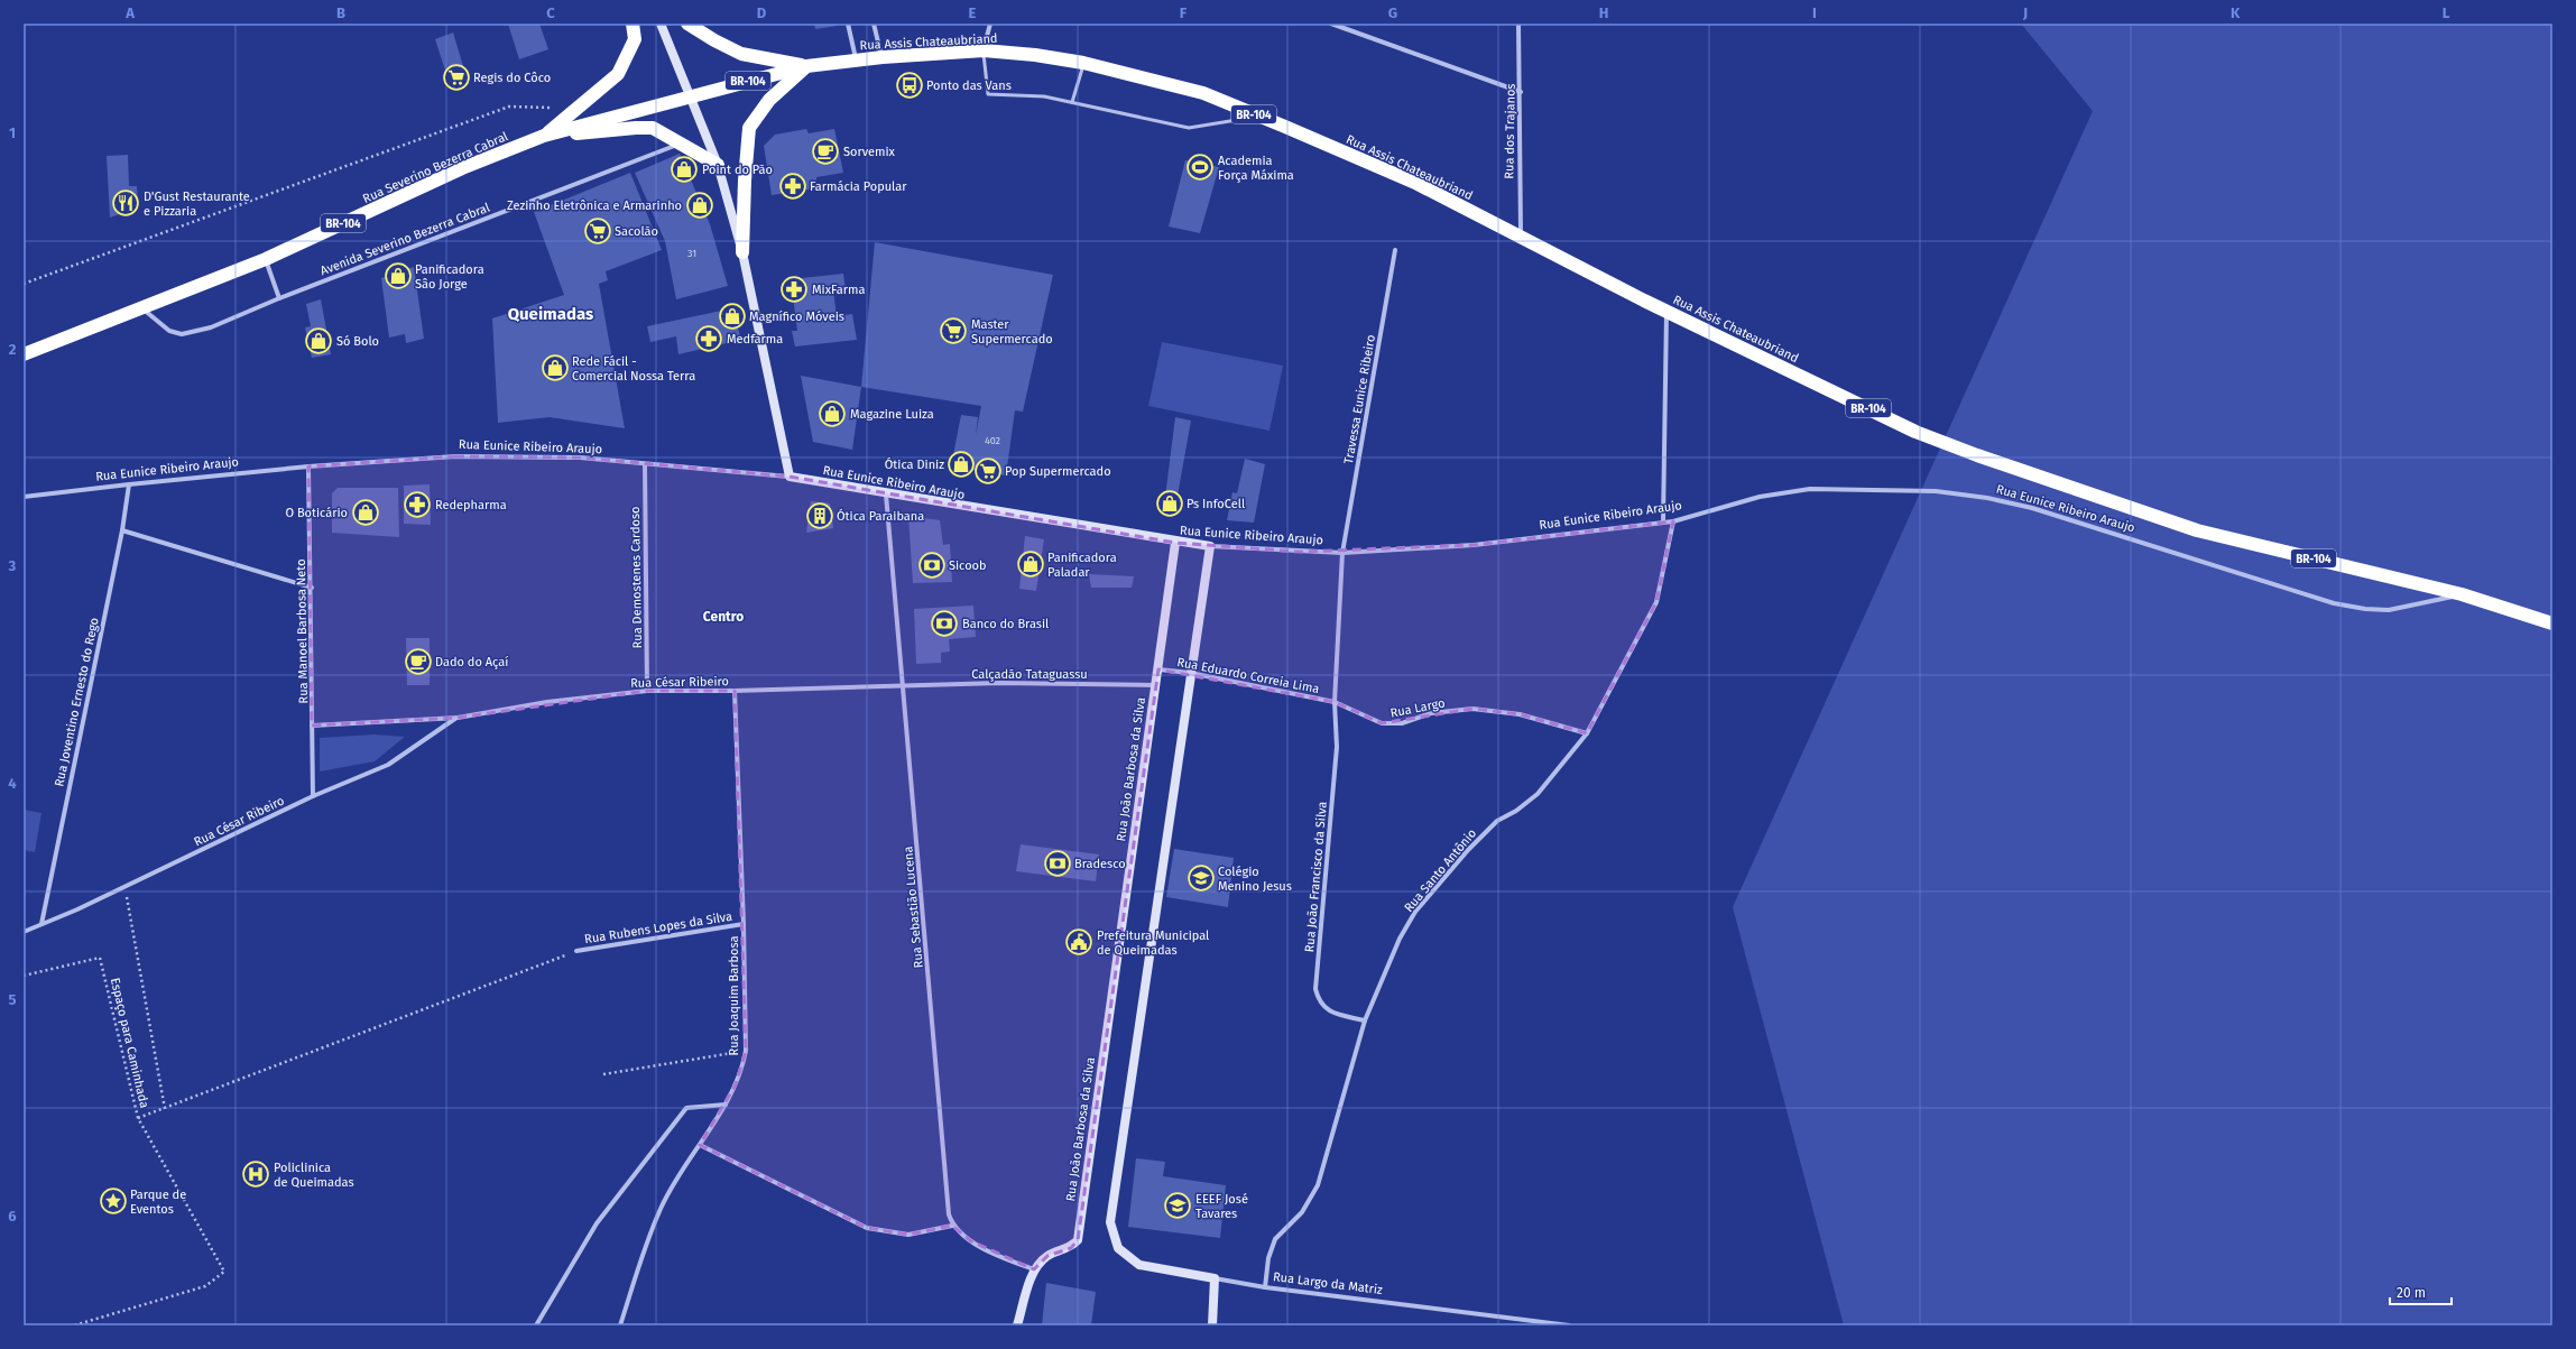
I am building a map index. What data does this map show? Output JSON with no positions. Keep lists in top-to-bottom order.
{
  "streets": {
    "highway": ["Rua Assis Chateaubriand", "BR-104", "Rua Severino Bezerra Cabral"],
    "street": [
      "Rua dos Trajanos",
      "Avenida Severino Bezerra Cabral",
      "Travessa Eunice Ribeiro",
      "Rua Eunice Ribeiro Araujo",
      "Rua Demostenes Cardoso",
      "Rua Manoel Barbosa Neto",
      "Calçadão Tataguassu",
      "Rua Eduardo Correia Lima",
      "Rua César Ribeiro",
      "Rua Joventino Ernesto do Rego",
      "Rua Largo",
      "Rua João Barbosa da Silva",
      "Rua Santo Antônio",
      "Rua João Francisco da Silva",
      "Rua Sebastião Lucena",
      "Rua Rubens Lopes da Silva",
      "Rua Joaquim Barbosa",
      "Rua Largo da Matriz"
    ],
    "path": ["Espaço para Caminhada"]
  },
  "crossings": [
    ["Rua Assis Chateaubriand", "BR-104"],
    ["Rua Assis Chateaubriand", "Rua dos Trajanos"],
    ["Rua Assis Chateaubriand", "Rua Severino Bezerra Cabral"],
    ["Rua Assis Chateaubriand", "Rua Eunice Ribeiro Araujo"],
    ["BR-104", "Rua Eunice Ribeiro Araujo"],
    ["Rua Severino Bezerra Cabral", "Avenida Severino Bezerra Cabral"],
    ["Travessa Eunice Ribeiro", "Rua Eunice Ribeiro Araujo"],
    ["Travessa Eunice Ribeiro", "Rua Eduardo Correia Lima"],
    ["Travessa Eunice Ribeiro", "Rua Largo"],
    ["Travessa Eunice Ribeiro", "Rua João Francisco da Silva"],
    ["Rua Eunice Ribeiro Araujo", "Rua Demostenes Cardoso"],
    ["Rua Eunice Ribeiro Araujo", "Rua Manoel Barbosa Neto"],
    ["Rua Eunice Ribeiro Araujo", "Rua Joventino Ernesto do Rego"],
    ["Rua Eunice Ribeiro Araujo", "Rua João Barbosa da Silva"],
    ["Rua Eunice Ribeiro Araujo", "Rua Santo Antônio"],
    ["Rua Eunice Ribeiro Araujo", "Rua Sebastião Lucena"],
    ["Rua Demostenes Cardoso", "Rua César Ribeiro"],
    ["Rua Manoel Barbosa Neto", "Rua César Ribeiro"],
    ["Calçadão Tataguassu", "Rua César Ribeiro"],
    ["Calçadão Tataguassu", "Rua João Barbosa da Silva"],
    ["Calçadão Tataguassu", "Rua Sebastião Lucena"],
    ["Rua Eduardo Correia Lima", "Rua Largo"],
    ["Rua Eduardo Correia Lima", "Rua João Barbosa da Silva"],
    ["Rua Eduardo Correia Lima", "Rua João Francisco da Silva"],
    ["Rua Eduardo Correia Lima", "Rua Largo da Matriz"],
    ["Rua César Ribeiro", "Rua Joventino Ernesto do Rego"],
    ["Rua César Ribeiro", "Rua Sebastião Lucena"],
    ["Rua César Ribeiro", "Rua Joaquim Barbosa"],
    ["Rua Largo", "Rua Santo Antônio"],
    ["Rua Largo", "Rua João Francisco da Silva"],
    ["Rua Santo Antônio", "Rua João Francisco da Silva"],
    ["Rua Santo Antônio", "Rua Largo da Matriz"],
    ["Rua Rubens Lopes da Silva", "Rua Joaquim Barbosa"]
  ],
  "districts": ["Queimadas", "Centro"],
  "places": {
    "supermarket": [
      "Regis do Côco",
      "Sacolão",
      "Master Supermercado",
      "Pop Supermercado"
    ],
    "bus stop": ["Ponto das Vans"],
    "cafe": ["Sorvemix", "Dado do Açaí"],
    "sports": ["Academia Força Máxima"],
    "shop": [
      "Point do Pão",
      "Zezinho Eletrônica e Armarinho",
      "Panificadora Sâo Jorge",
      "Magnífico Móveis",
      "Só Bolo",
      "Rede Fácil - Comercial Nossa Terra",
      "Magazine Luiza",
      "Ótica Diniz",
      "Ps InfoCell",
      "O Boticário",
      "Panificadora Paladar"
    ],
    "pharmacy": [
      "Farmácia Popular",
      "MixFarma",
      "Medfarma",
      "Redepharma"
    ],
    "restaurant": ["D'Gust Restaurante e Pizzaria"],
    "building": ["Ótica Paraibana"],
    "bank": ["Sicoob", "Banco do Brasil", "Bradesco"],
    "school or university": ["Colégio Menino Jesus", "EEEF José Tavares"],
    "public building": ["Prefeitura Municipal de Queimadas"],
    "hospital": ["Policlinica de Queimadas"],
    "place": ["Parque de Eventos"]
  },
  "house_numbers": ["31", "402"],
  "scale_bar": "20 m",
  "grid": {
    "columns": [
      "A",
      "B",
      "C",
      "D",
      "E",
      "F",
      "G",
      "H",
      "I",
      "J",
      "K",
      "L"
    ],
    "rows": [
      "1",
      "2",
      "3",
      "4",
      "5",
      "6"
    ]
  }
}
